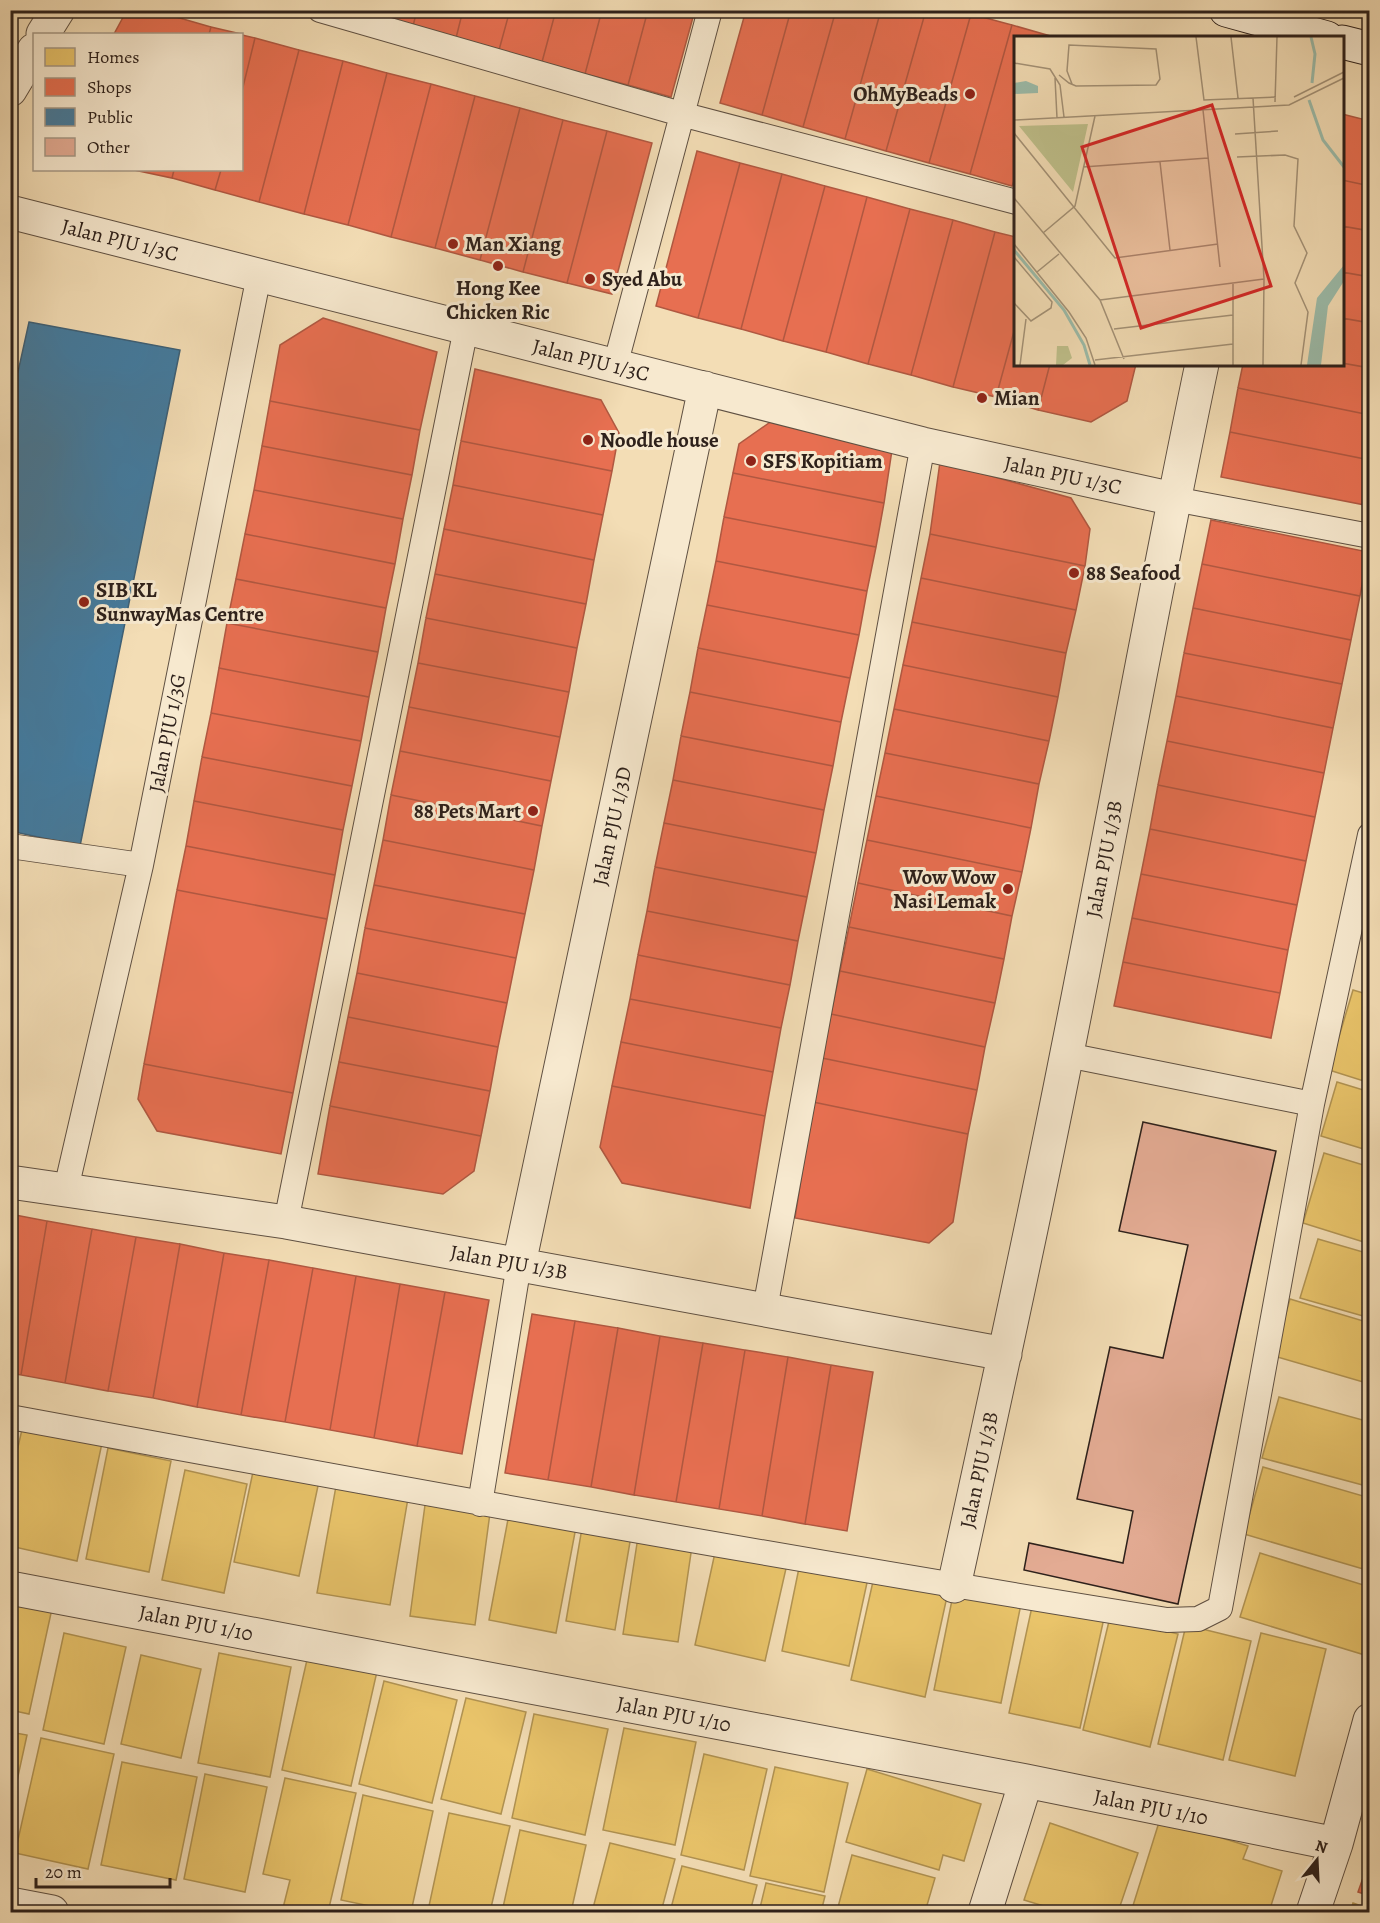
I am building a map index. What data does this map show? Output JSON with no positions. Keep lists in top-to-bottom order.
{
  "streets": {
    "street": [
      "Jalan PJU 1/3C",
      "Jalan PJU 1/3D",
      "Jalan PJU 1/3B",
      "Jalan PJU 1/10"
    ],
    "lane": ["Jalan PJU 1/3G"]
  },
  "crossings": [
    ["Jalan PJU 1/3C", "Jalan PJU 1/3G"],
    ["Jalan PJU 1/3C", "Jalan PJU 1/3D"],
    ["Jalan PJU 1/3C", "Jalan PJU 1/3B"],
    ["Jalan PJU 1/3G", "Jalan PJU 1/3B"],
    ["Jalan PJU 1/3D", "Jalan PJU 1/3B"]
  ],
  "places": [
    "OhMyBeads",
    "Man Xiang",
    "Hong Kee Chicken Ric",
    "Syed Abu",
    "Mian",
    "Noodle house",
    "SFS Kopitiam",
    "88 Seafood",
    "SIB KL SunwayMas Centre",
    "88 Pets Mart",
    "Wow Wow Nasi Lemak"
  ],
  "legend": [
    "Homes",
    "Shops",
    "Public",
    "Other"
  ],
  "scale_bar": "20 m",
  "north": "top"
}
